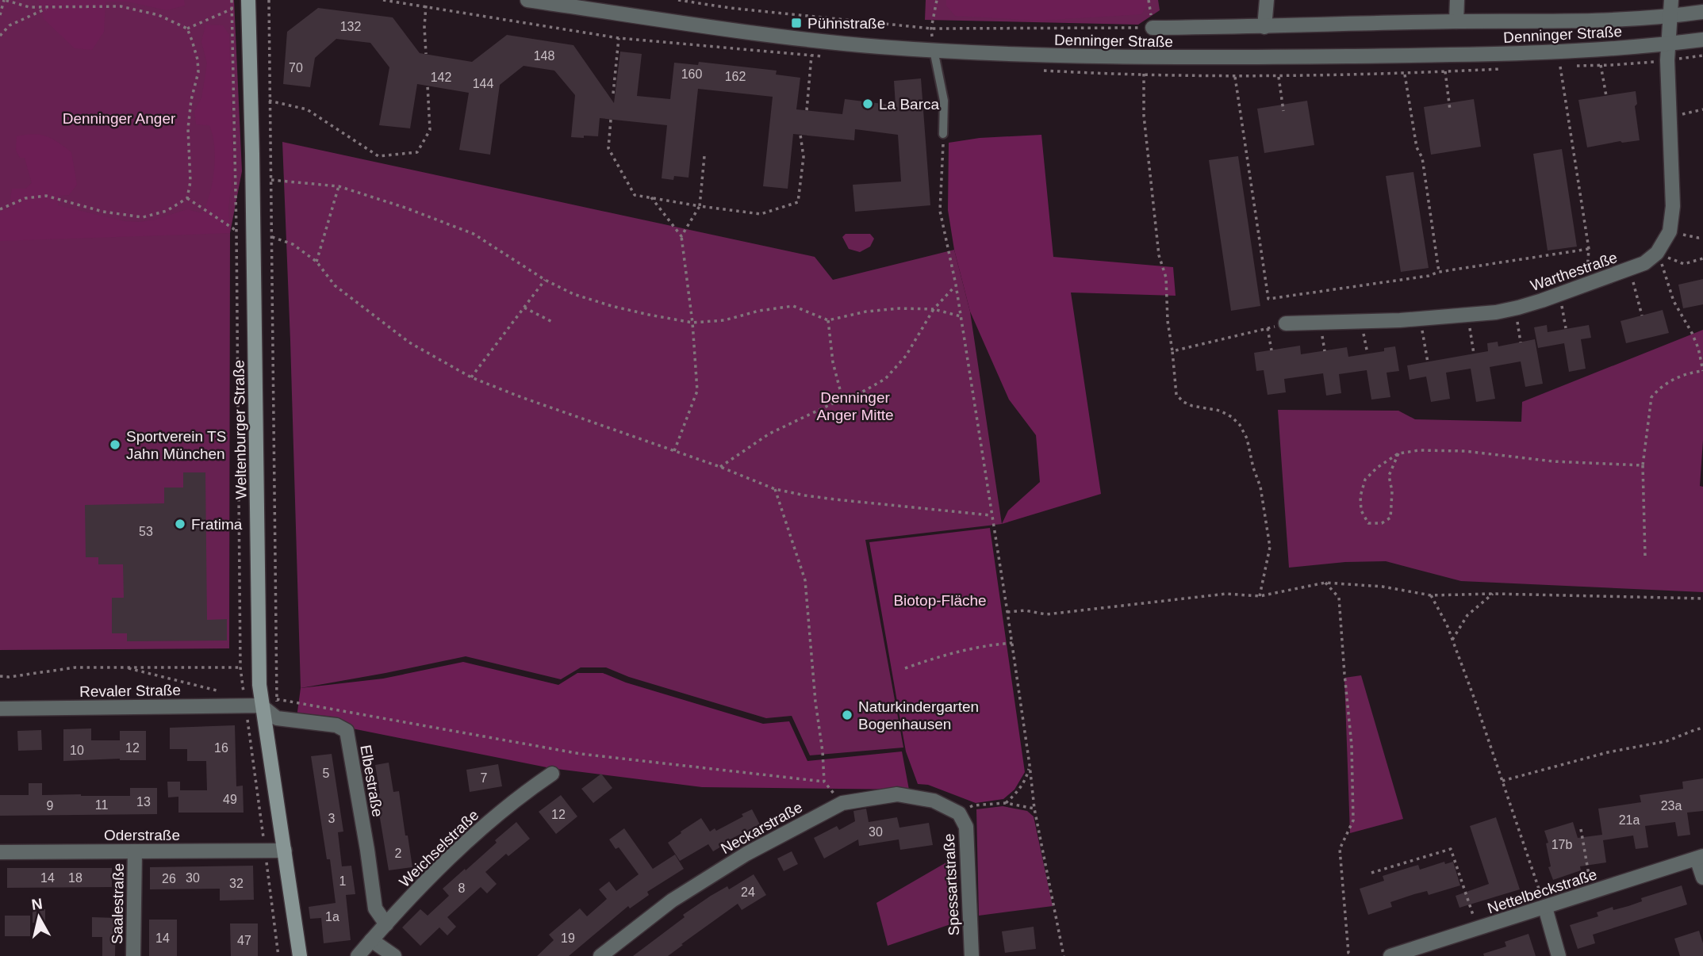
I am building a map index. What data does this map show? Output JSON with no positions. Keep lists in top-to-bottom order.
{
  "streets": {
    "main road": ["Weltenburger Straße"],
    "street": [
      "Denninger Straße",
      "Warthestraße",
      "Revaler Straße",
      "Elbestraße",
      "Neckarstraße",
      "Oderstraße",
      "Weichselstraße",
      "Spessartstraße",
      "Nettelbeckstraße",
      "Saalestraße"
    ]
  },
  "crossings": [
    ["Denninger Straße", "Warthestraße"],
    ["Weltenburger Straße", "Revaler Straße"],
    ["Weltenburger Straße", "Oderstraße"],
    ["Elbestraße", "Weichselstraße"],
    ["Neckarstraße", "Spessartstraße"],
    ["Oderstraße", "Saalestraße"]
  ],
  "parks": ["Denninger Anger", "Denninger Anger Mitte", "Biotop-Fläche"],
  "places": {
    "transit": ["Pühnstraße"],
    "other": [
      "La Barca",
      "Sportverein TS Jahn München",
      "Fratima",
      "Naturkindergarten Bogenhausen"
    ]
  },
  "house_numbers": [
    "132",
    "148",
    "70",
    "160",
    "162",
    "142",
    "144",
    "53",
    "12",
    "16",
    "10",
    "5",
    "7",
    "49",
    "13",
    "11",
    "9",
    "23a",
    "12",
    "3",
    "21a",
    "30",
    "17b",
    "2",
    "14",
    "18",
    "30",
    "26",
    "1",
    "32",
    "8",
    "24",
    "1a",
    "14",
    "19",
    "47"
  ],
  "north": "top"
}
